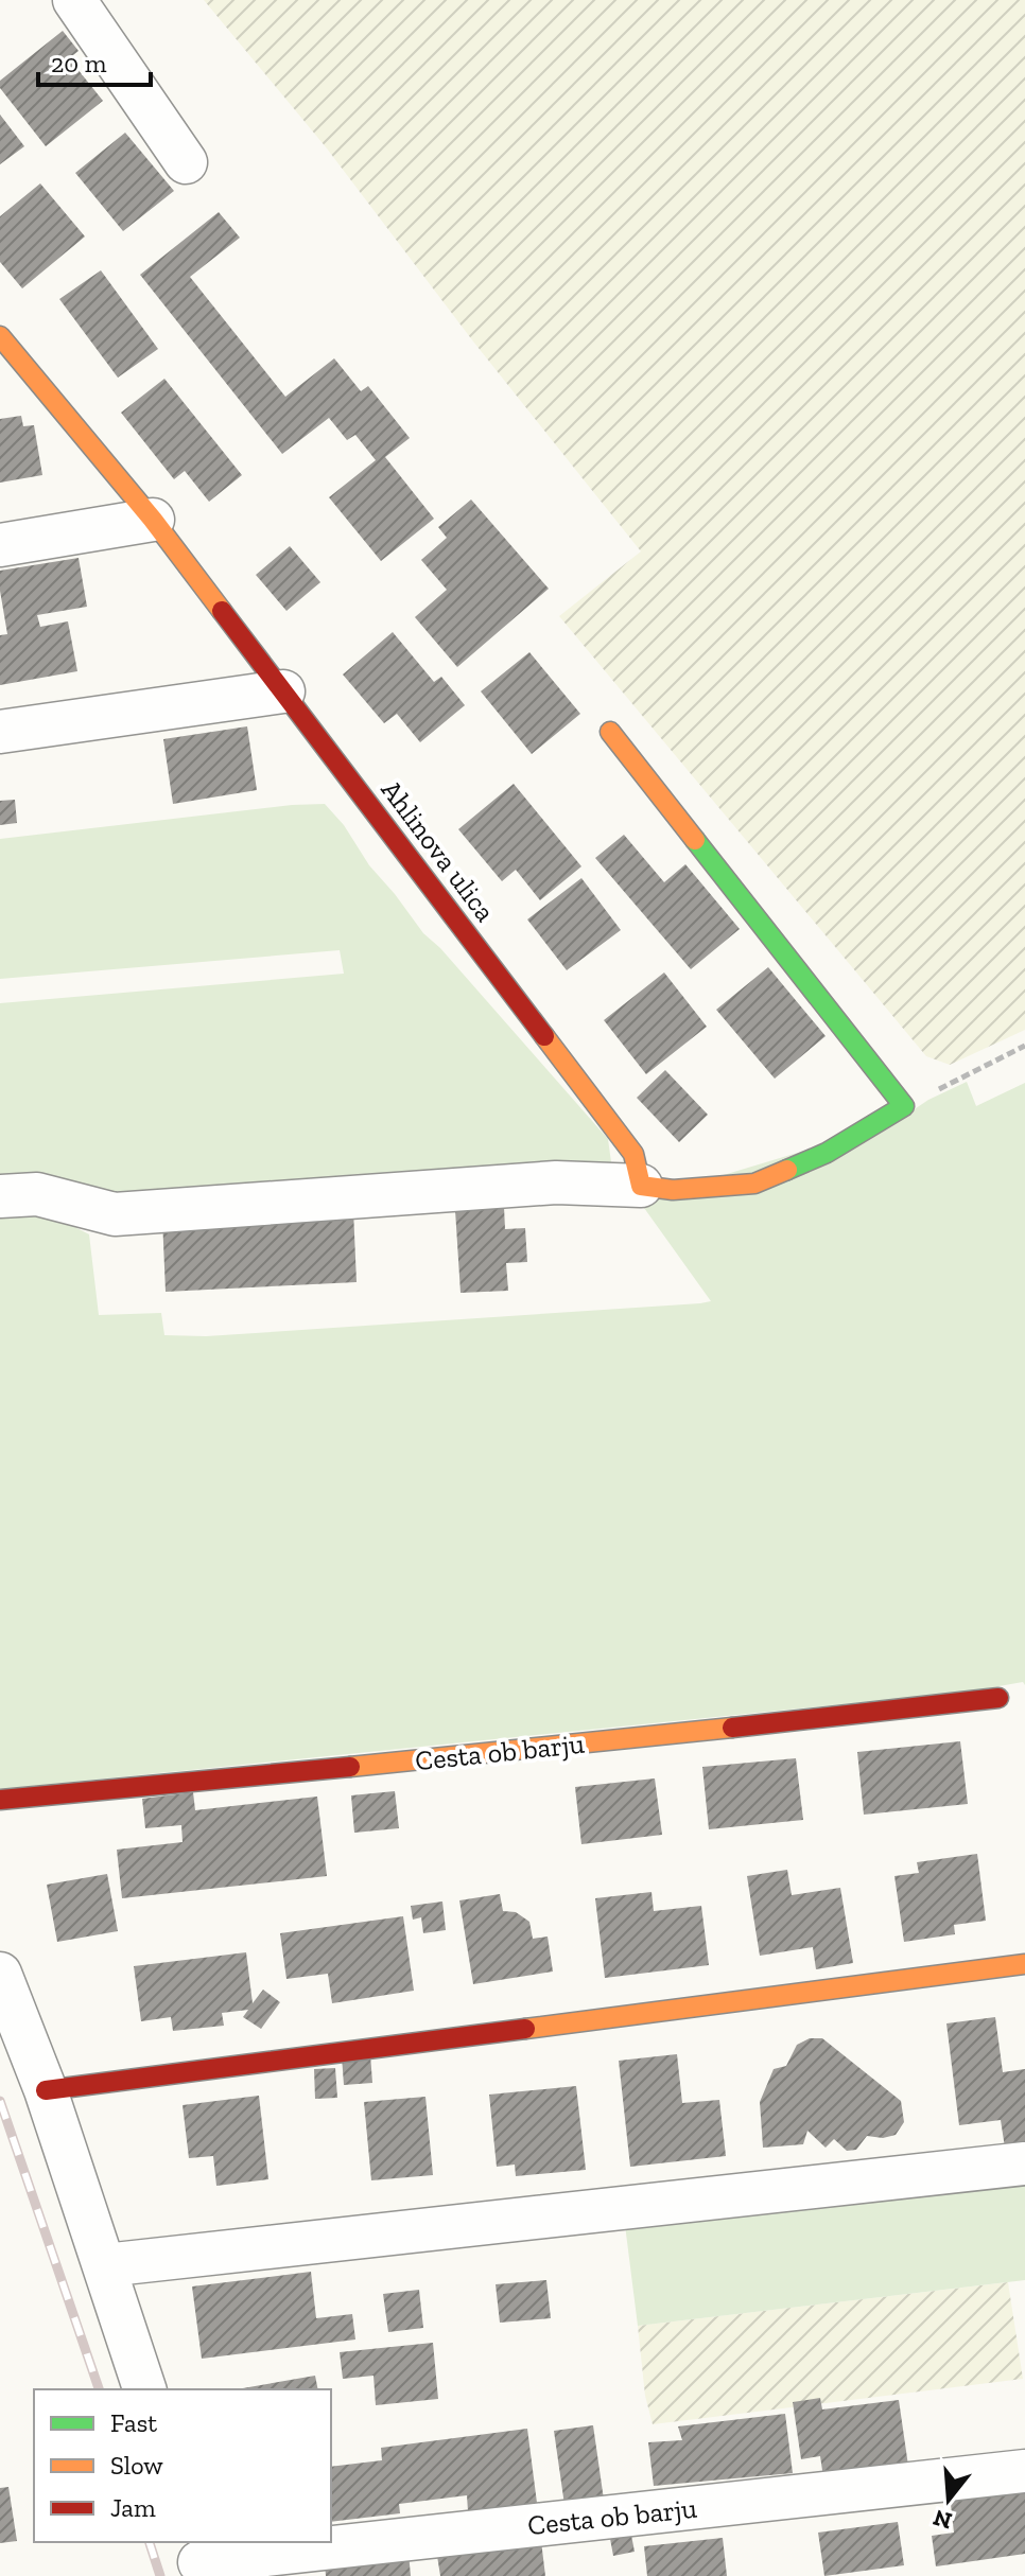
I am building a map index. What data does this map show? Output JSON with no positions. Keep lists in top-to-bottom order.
{
  "streets": {
    "street": ["Ahlinova ulica", "Cesta ob barju"]
  },
  "legend": ["Fast", "Slow", "Jam"],
  "scale_bar": "20 m",
  "north": "bottom"
}
